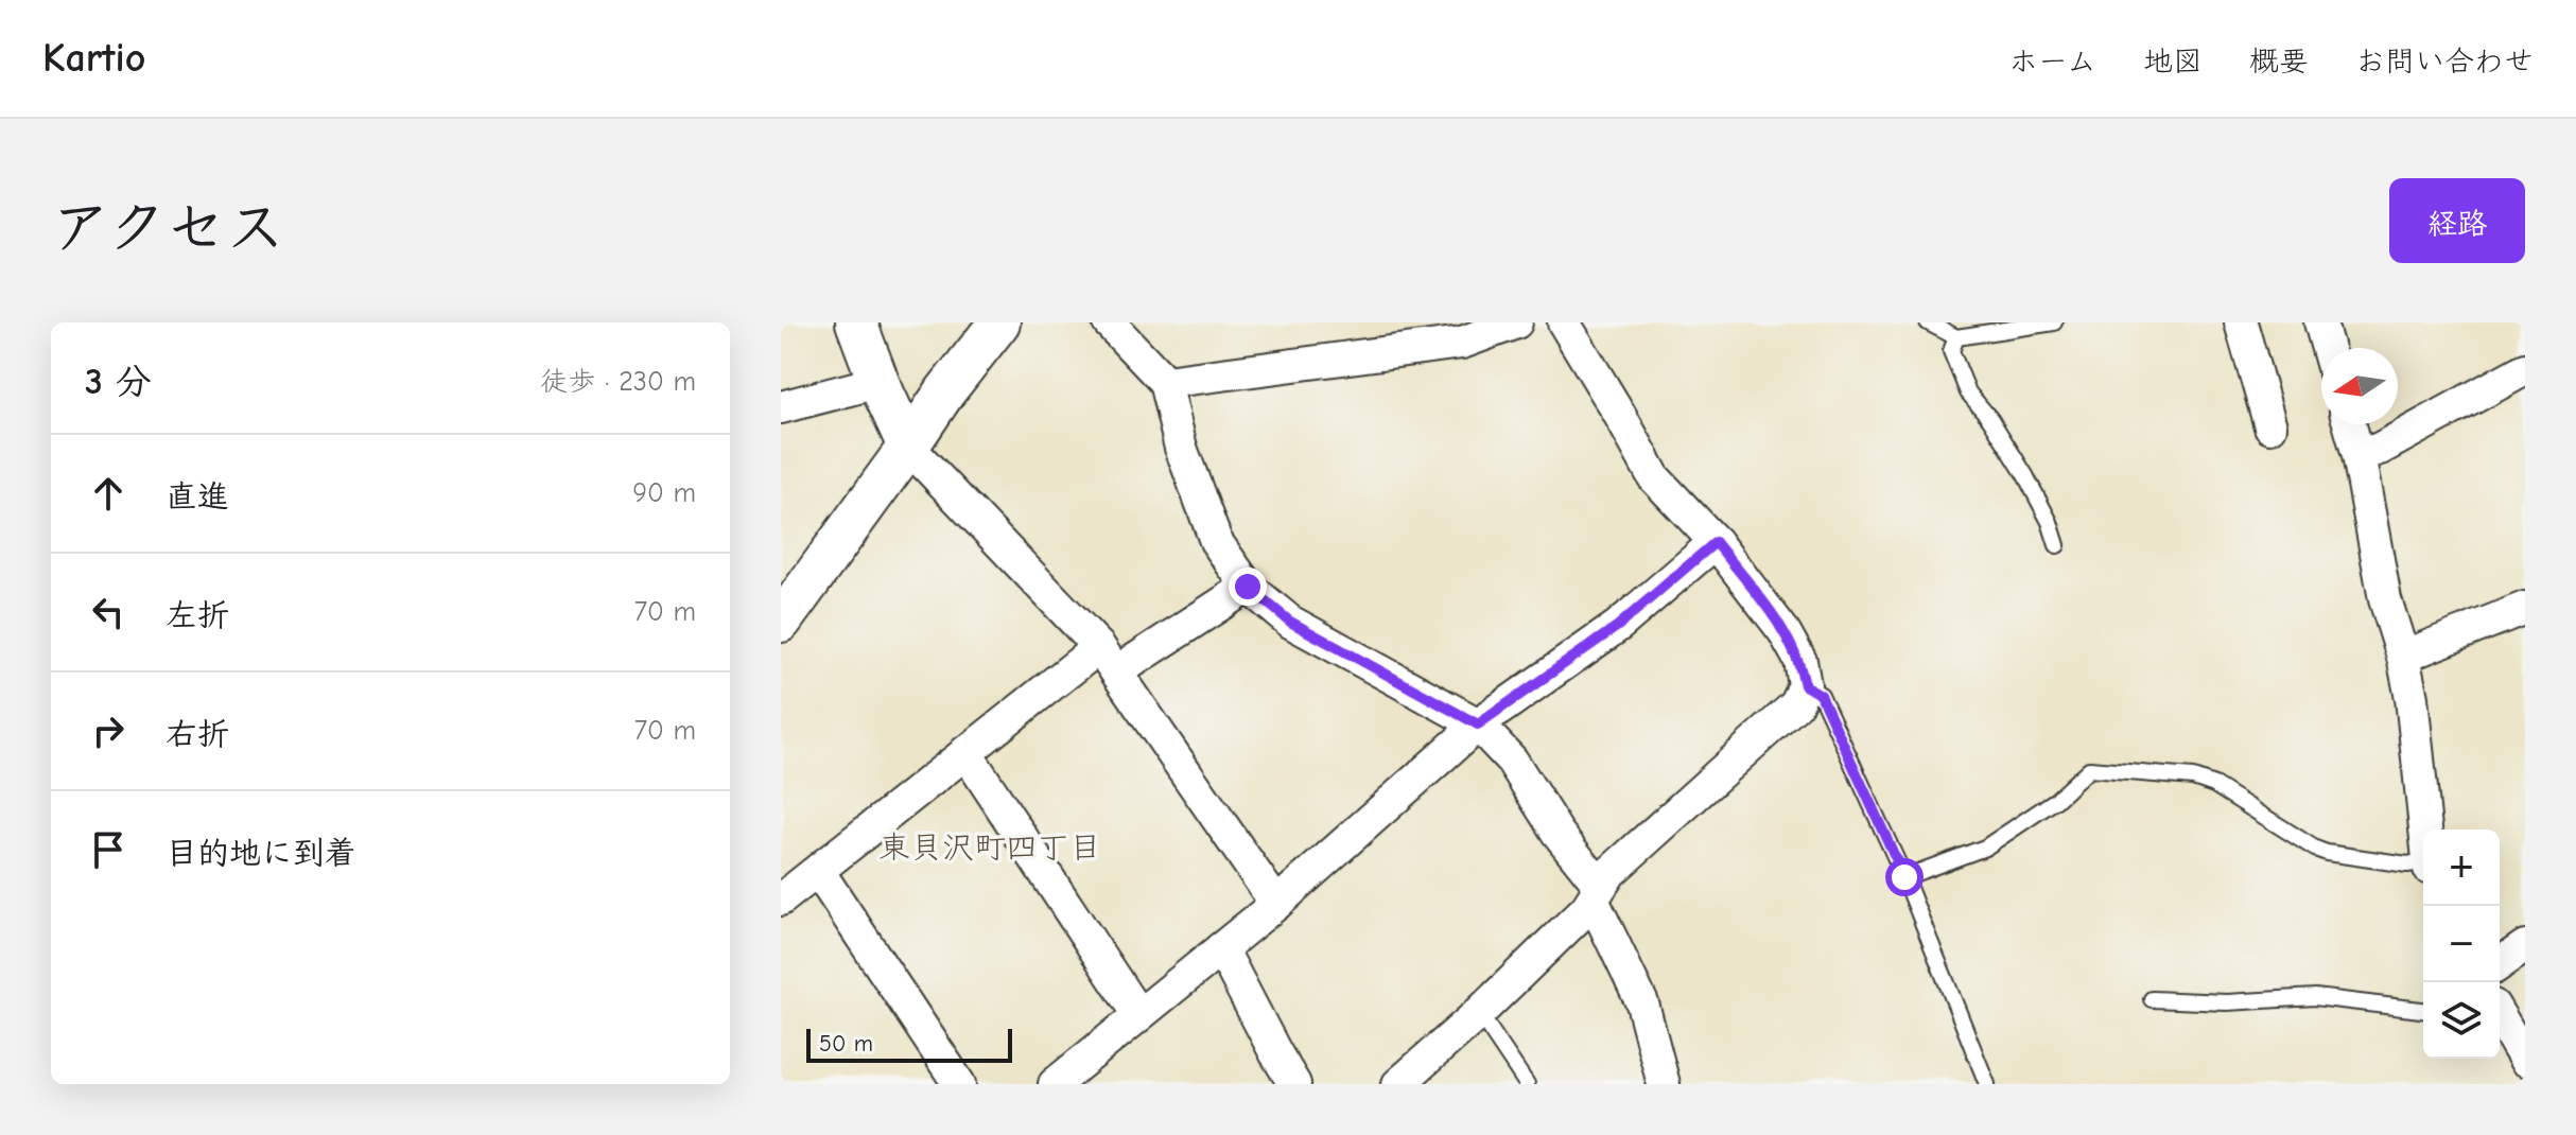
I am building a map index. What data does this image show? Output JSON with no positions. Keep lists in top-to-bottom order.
{
  "districts": ["東貝沢町四丁目"],
  "scale_bar": "50 m",
  "north": "left",
  "page": {
    "header": "Kartio",
    "nav": [
      "ホーム",
      "地図",
      "概要",
      "お問い合わせ"
    ],
    "title": "アクセス",
    "buttons": "経路",
    "heading": ["3 分", "徒歩 · 230 m"],
    "list": [
      ["直進", "90 m"],
      ["左折", "70 m"],
      ["右折", "70 m"],
      "目的地に到着"
    ],
    "map_buttons": ["+", "−"],
    "scale": "50 m"
  }
}
